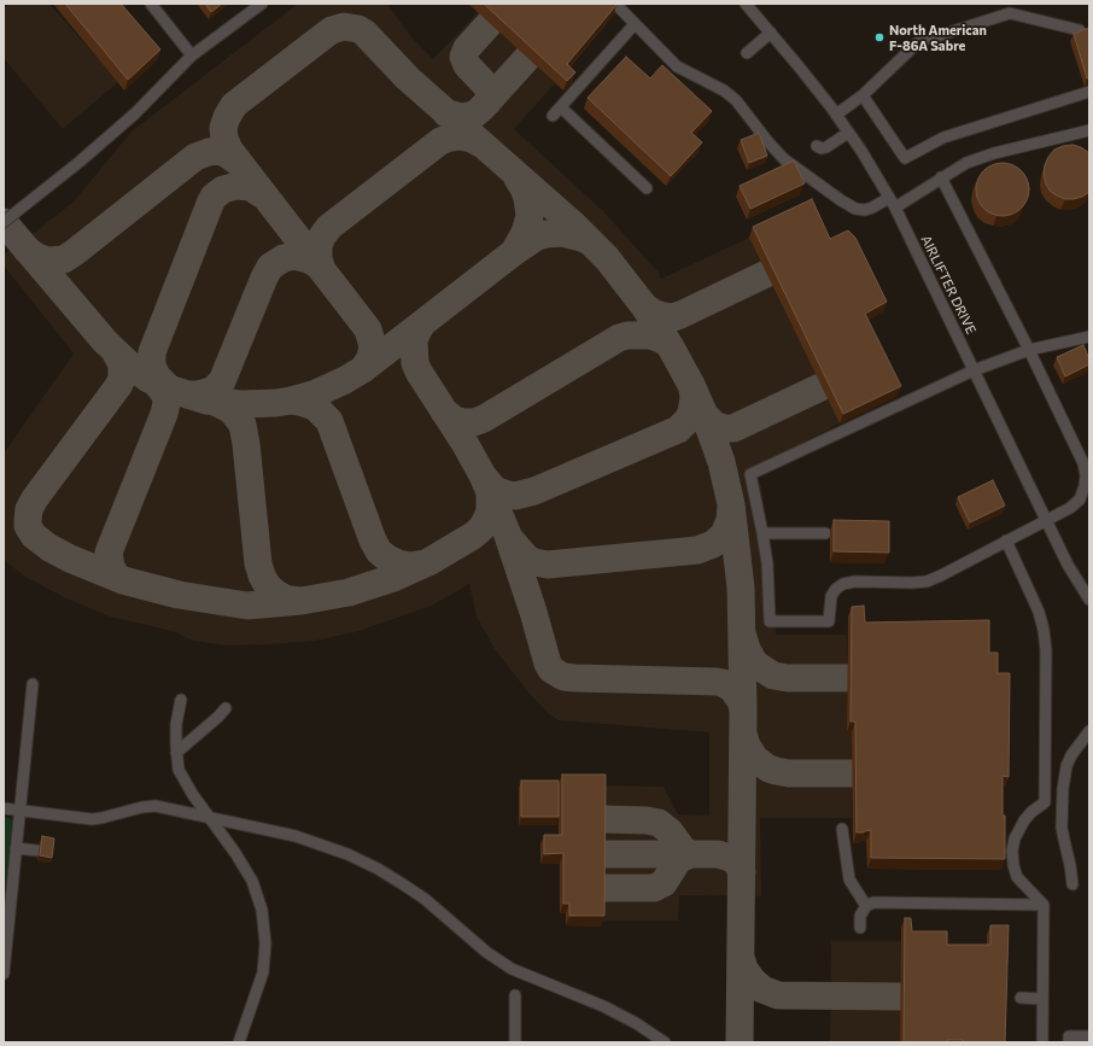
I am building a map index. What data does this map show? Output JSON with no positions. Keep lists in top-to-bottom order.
{
  "streets": {
    "street": ["AIRLIFTER DRIVE"]
  },
  "places": ["North American F-86A Sabre"]
}
